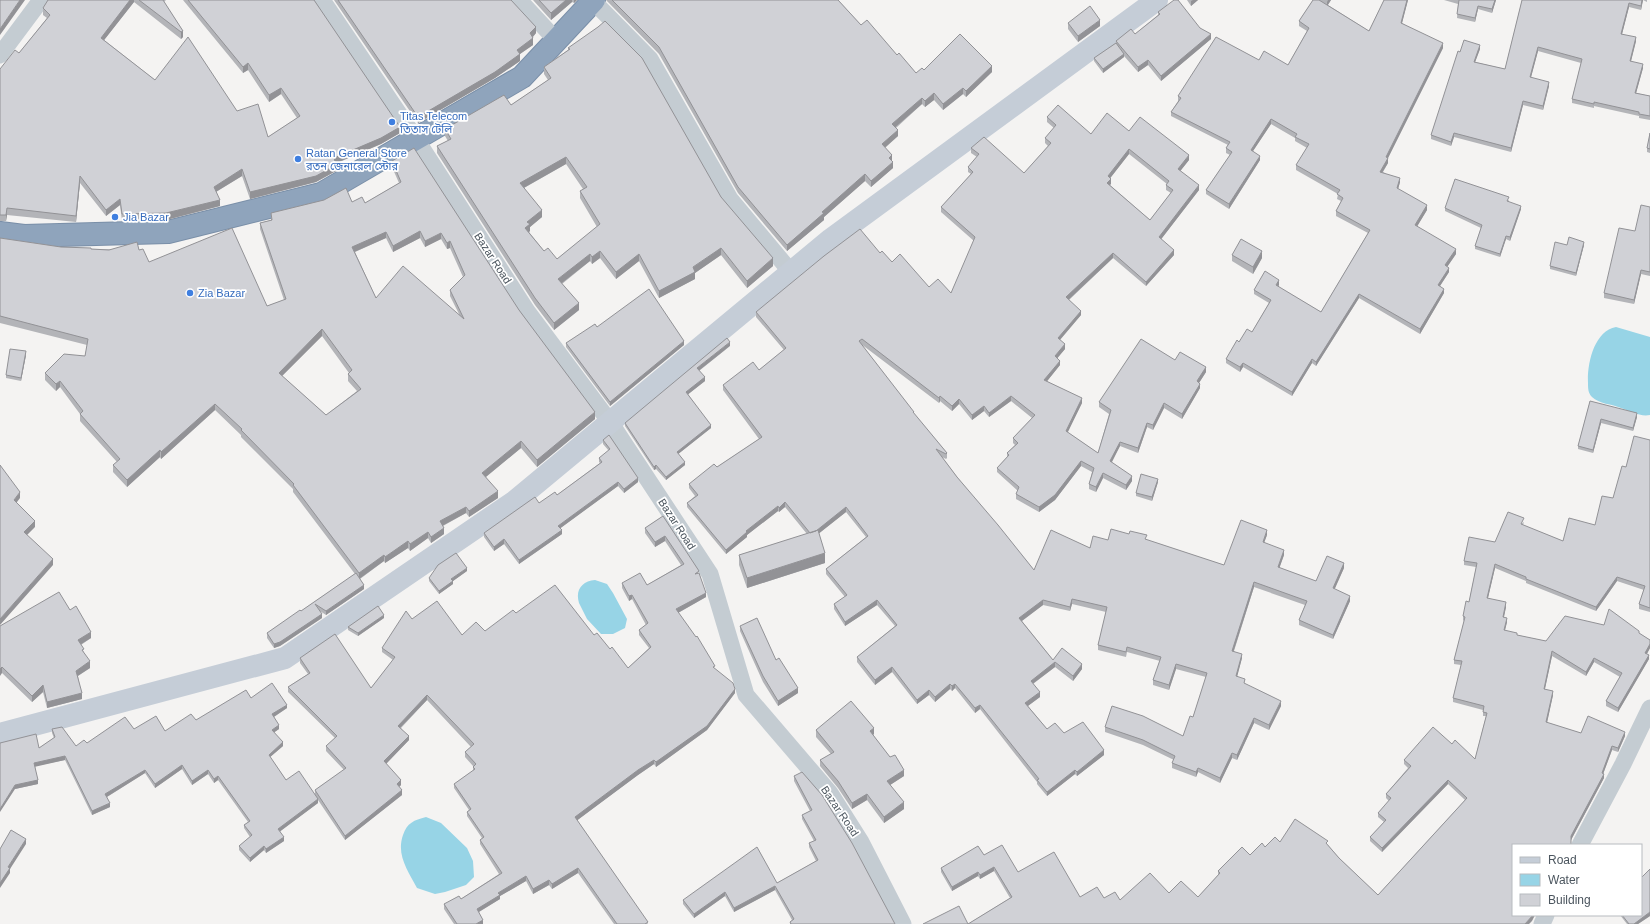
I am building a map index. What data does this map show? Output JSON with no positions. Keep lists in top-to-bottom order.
{
  "streets": {
    "street": ["Bazar Road"]
  },
  "places": [
    "Titas Telecom তিতাস টেলি",
    "Ratan General Store রতন জেনারেল স্টোর",
    "Jia Bazar",
    "Zia Bazar"
  ],
  "legend": ["Road", "Water", "Building"]
}
